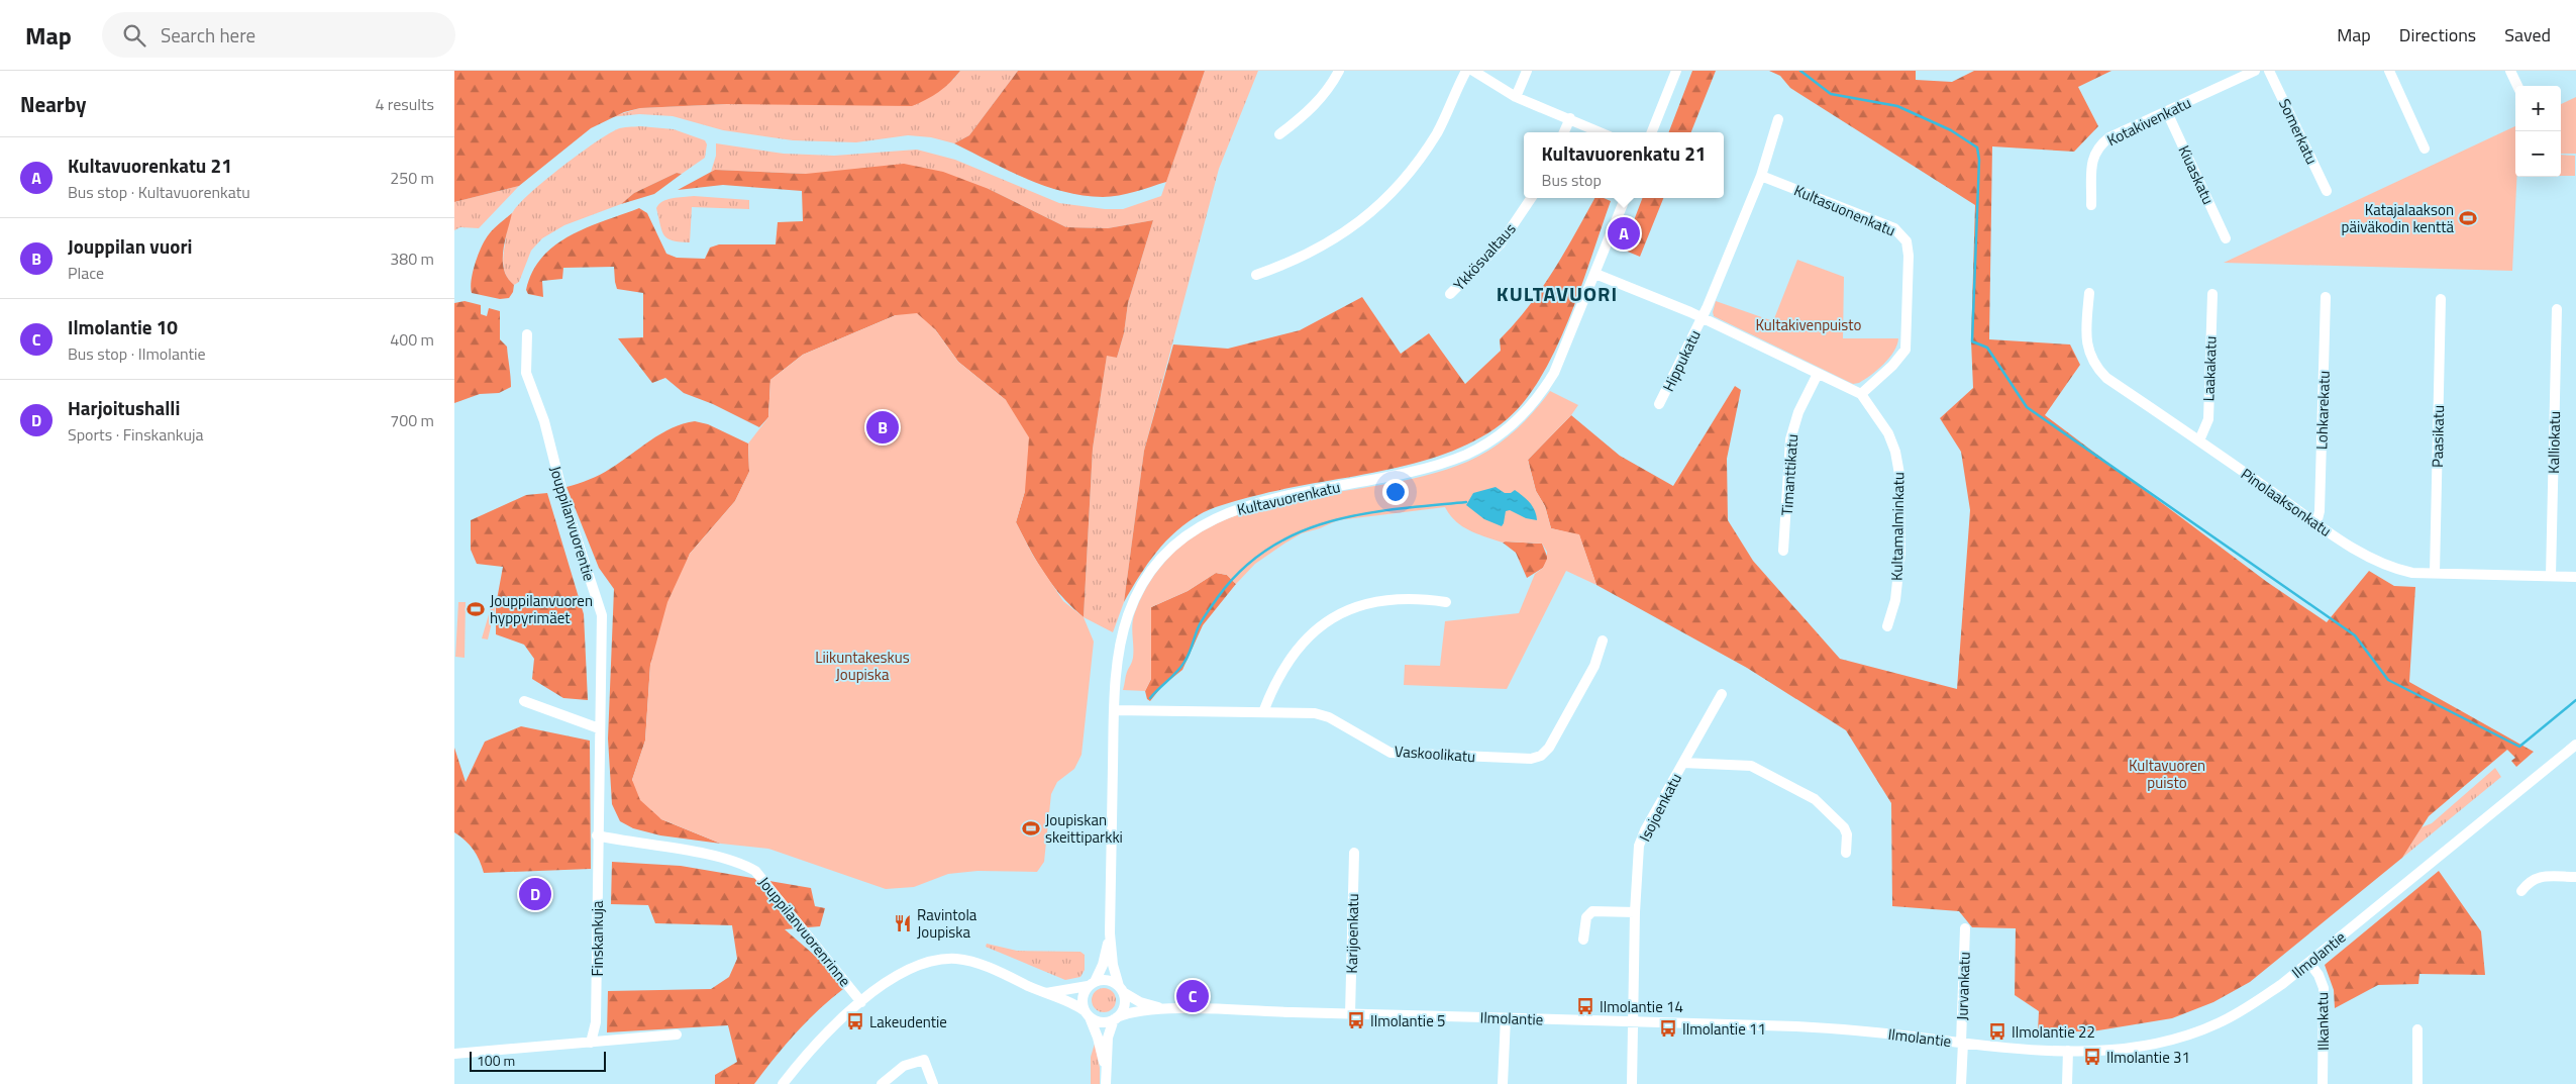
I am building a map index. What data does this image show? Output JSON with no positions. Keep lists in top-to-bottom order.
{
  "streets": {
    "street": [
      "Kotakivenkatu",
      "Somerkatu",
      "Kiuaskatu",
      "Kultasuonenkatu",
      "Ykkösvaltaus",
      "Hippukatu",
      "Laakakatu",
      "Lohkarekatu",
      "Paasikatu",
      "Kalliokatu",
      "Timanttikatu",
      "Kultavuorenkatu",
      "Pinolaaksonkatu",
      "Jouppilanvuorentie",
      "Kultamalminkatu",
      "Vaskoolikatu",
      "Isojoenkatu",
      "Jouppilanvuorenrinne",
      "Karijoenkatu",
      "Finskankuja",
      "Ilmolantie",
      "Jurvankatu",
      "Ilkankatu"
    ]
  },
  "crossings": [
    ["Kotakivenkatu", "Kiuaskatu"],
    ["Kultasuonenkatu", "Kultamalminkatu"],
    ["Laakakatu", "Pinolaaksonkatu"],
    ["Lohkarekatu", "Pinolaaksonkatu"],
    ["Paasikatu", "Pinolaaksonkatu"],
    ["Kalliokatu", "Pinolaaksonkatu"],
    ["Kultavuorenkatu", "Vaskoolikatu"],
    ["Kultavuorenkatu", "Ilmolantie"],
    ["Jouppilanvuorentie", "Jouppilanvuorenrinne"],
    ["Jouppilanvuorentie", "Finskankuja"],
    ["Isojoenkatu", "Ilmolantie"],
    ["Jouppilanvuorenrinne", "Finskankuja"],
    ["Karijoenkatu", "Ilmolantie"],
    ["Ilmolantie", "Jurvankatu"],
    ["Ilmolantie", "Ilkankatu"]
  ],
  "districts": ["KULTAVUORI"],
  "parks": ["Kultakivenpuisto", "Liikuntakeskus Joupiska", "Kultavuoren puisto"],
  "places": {
    "sports": ["Katajalaakson päiväkodin kenttä", "Jouppilanvuoren hyppyrimäet", "Joupiskan skeittiparkki"],
    "restaurant": ["Ravintola Joupiska"],
    "bus stop": [
      "Ilmolantie 14",
      "Ilmolantie 5",
      "Lakeudentie",
      "Ilmolantie 11",
      "Ilmolantie 22",
      "Ilmolantie 31"
    ]
  },
  "scale_bar": "100 m",
  "page": {
    "header": "Map",
    "search": "Search here",
    "nav": ["Map", "Directions", "Saved"],
    "heading": ["Nearby", "4 results"],
    "map_buttons": ["+", "−"],
    "popup": ["Kultavuorenkatu 21", "Bus stop"],
    "list": [
      {
        "mark": "A",
        "name": "Kultavuorenkatu 21",
        "note": "Bus stop · Kultavuorenkatu",
        "value": "250 m"
      },
      {
        "mark": "B",
        "name": "Jouppilan vuori",
        "note": "Place",
        "value": "380 m"
      },
      {
        "mark": "C",
        "name": "Ilmolantie 10",
        "note": "Bus stop · Ilmolantie",
        "value": "400 m"
      },
      {
        "mark": "D",
        "name": "Harjoitushalli",
        "note": "Sports · Finskankuja",
        "value": "700 m"
      }
    ],
    "pins": [
      "A",
      "B",
      "D",
      "C"
    ],
    "scale": "100 m"
  }
}
